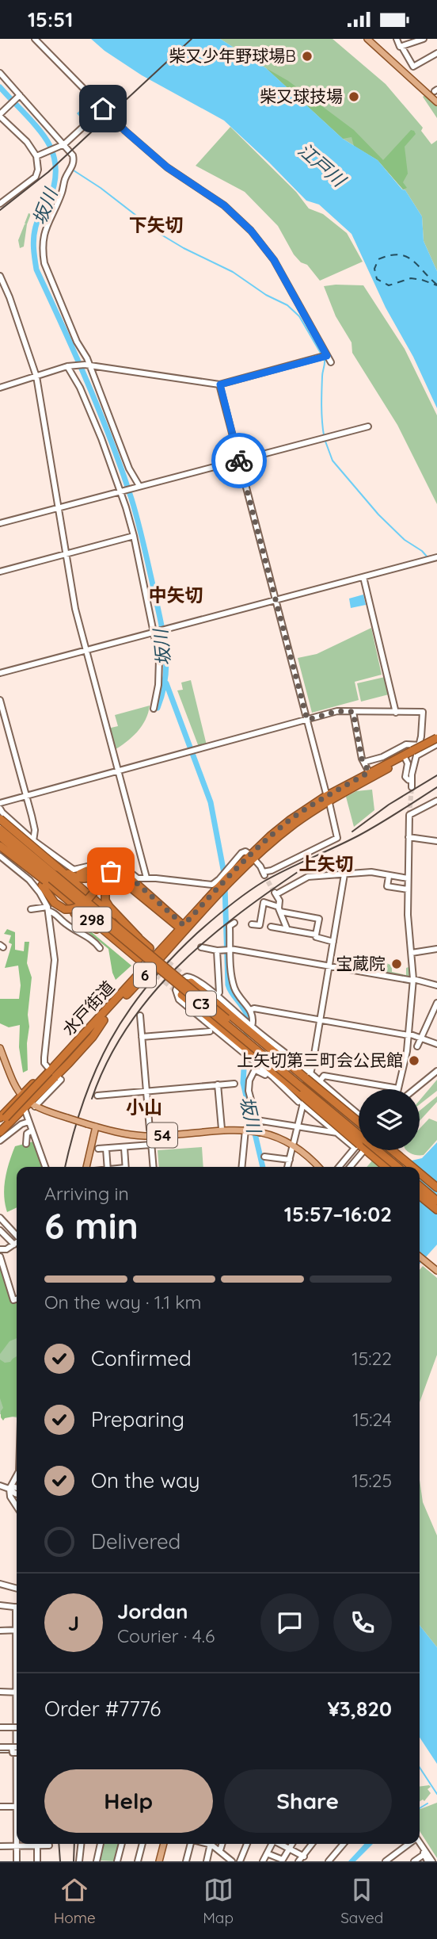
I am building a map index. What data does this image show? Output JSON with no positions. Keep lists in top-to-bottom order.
{
  "streets": {
    "highway": [
      "298",
      "6",
      "C3",
      "水戸街道"
    ],
    "main road": ["54"]
  },
  "crossings": [
    ["298", "水戸街道"]
  ],
  "districts": [
    "下矢切",
    "中矢切",
    "上矢切",
    "小山"
  ],
  "water": ["江戸川", "坂川"],
  "places": [
    "柴又少年野球場B",
    "柴又球技場",
    "宝蔵院",
    "上矢切第三町会公民館"
  ],
  "page": {
    "status": "15:51",
    "heading": ["6 min", "Arriving in", "15:57–16:02"],
    "panel": [
      "Jordan",
      "Courier · 4.6",
      "Order #7776",
      "¥3,820"
    ],
    "bar": "On the way · 1.1 km",
    "list": [
      ["Confirmed", "15:22"],
      ["Preparing", "15:24"],
      ["On the way", "15:25"],
      "Delivered"
    ],
    "round": "J",
    "buttons": ["Help", "Share"],
    "tabs": ["Home", "Map", "Saved"]
  }
}
